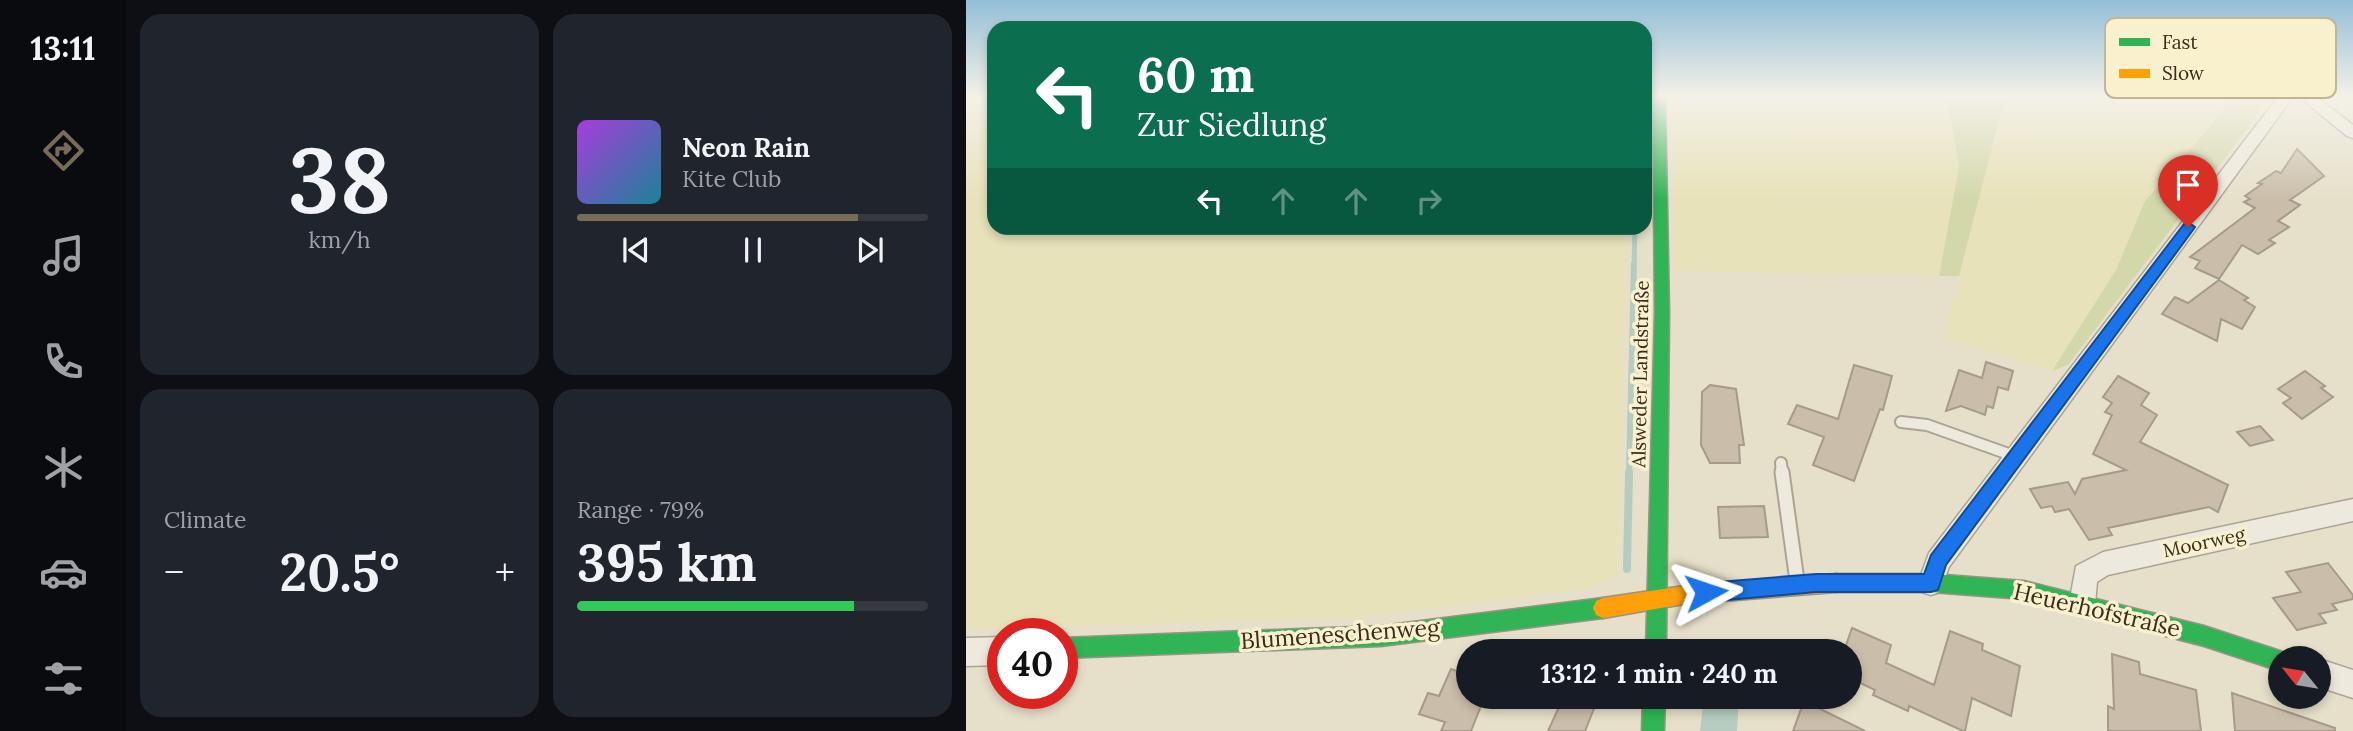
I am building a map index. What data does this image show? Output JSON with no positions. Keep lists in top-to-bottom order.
{
  "streets": {
    "street": [
      "Alsweder Landstraße",
      "Moorweg",
      "Heuerhofstraße",
      "Blumeneschenweg"
    ]
  },
  "crossings": [
    ["Alsweder Landstraße", "Heuerhofstraße"],
    ["Alsweder Landstraße", "Blumeneschenweg"],
    ["Moorweg", "Heuerhofstraße"],
    ["Heuerhofstraße", "Blumeneschenweg"]
  ],
  "legend": ["Fast", "Slow"],
  "north": "top left",
  "page": {
    "tabs": "13:11",
    "tile": [
      ["38", "km/h"],
      "Climate",
      ["Range · 79%", "395 km"]
    ],
    "turn": ["60 m", "Zur Siedlung"],
    "song": ["Neon Rain", "Kite Club"],
    "heat": ["−", "20.5°", "+"],
    "limit": "40",
    "trip": "13:12 · 1 min · 240 m"
  }
}
